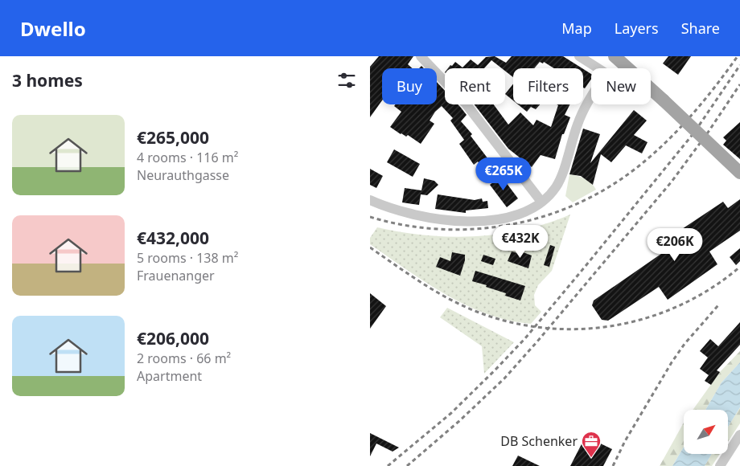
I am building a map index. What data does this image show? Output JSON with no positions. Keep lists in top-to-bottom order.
{
  "places": {
    "office": ["DB Schenker"]
  },
  "north": "top right",
  "page": {
    "header": "Dwello",
    "nav": ["Map", "Layers", "Share"],
    "heading": "3 homes",
    "chip": [
      "Buy",
      "Rent",
      "Filters",
      "New"
    ],
    "list": [
      {
        "name": "€265,000",
        "note": "4 rooms · 116 m² · Neurauthgasse"
      },
      {
        "name": "€432,000",
        "note": "5 rooms · 138 m² · Frauenanger"
      },
      {
        "name": "€206,000",
        "note": "2 rooms · 66 m² · Apartment"
      }
    ],
    "price": ["€265K", "€432K", "€206K"]
  }
}
